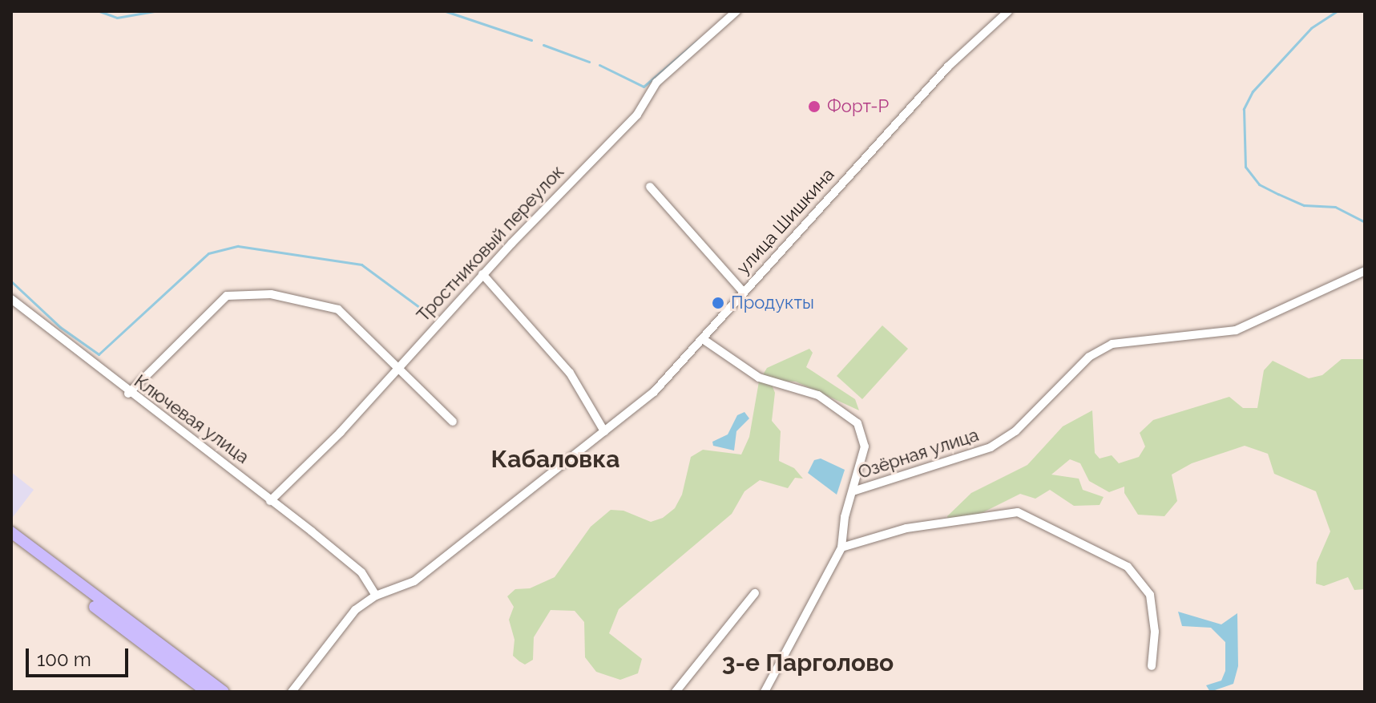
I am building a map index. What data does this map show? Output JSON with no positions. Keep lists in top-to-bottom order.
{
  "streets": {
    "street": [
      "улица Шишкина",
      "Тростниковый переулок",
      "Ключевая улица",
      "Озёрная улица"
    ]
  },
  "crossings": [
    ["улица Шишкина", "Ключевая улица"],
    ["Тростниковый переулок", "Ключевая улица"]
  ],
  "districts": ["Кабаловка", "3-е Парголово"],
  "places": ["Форт-Р", "Продукты"],
  "scale_bar": "100 m"
}
